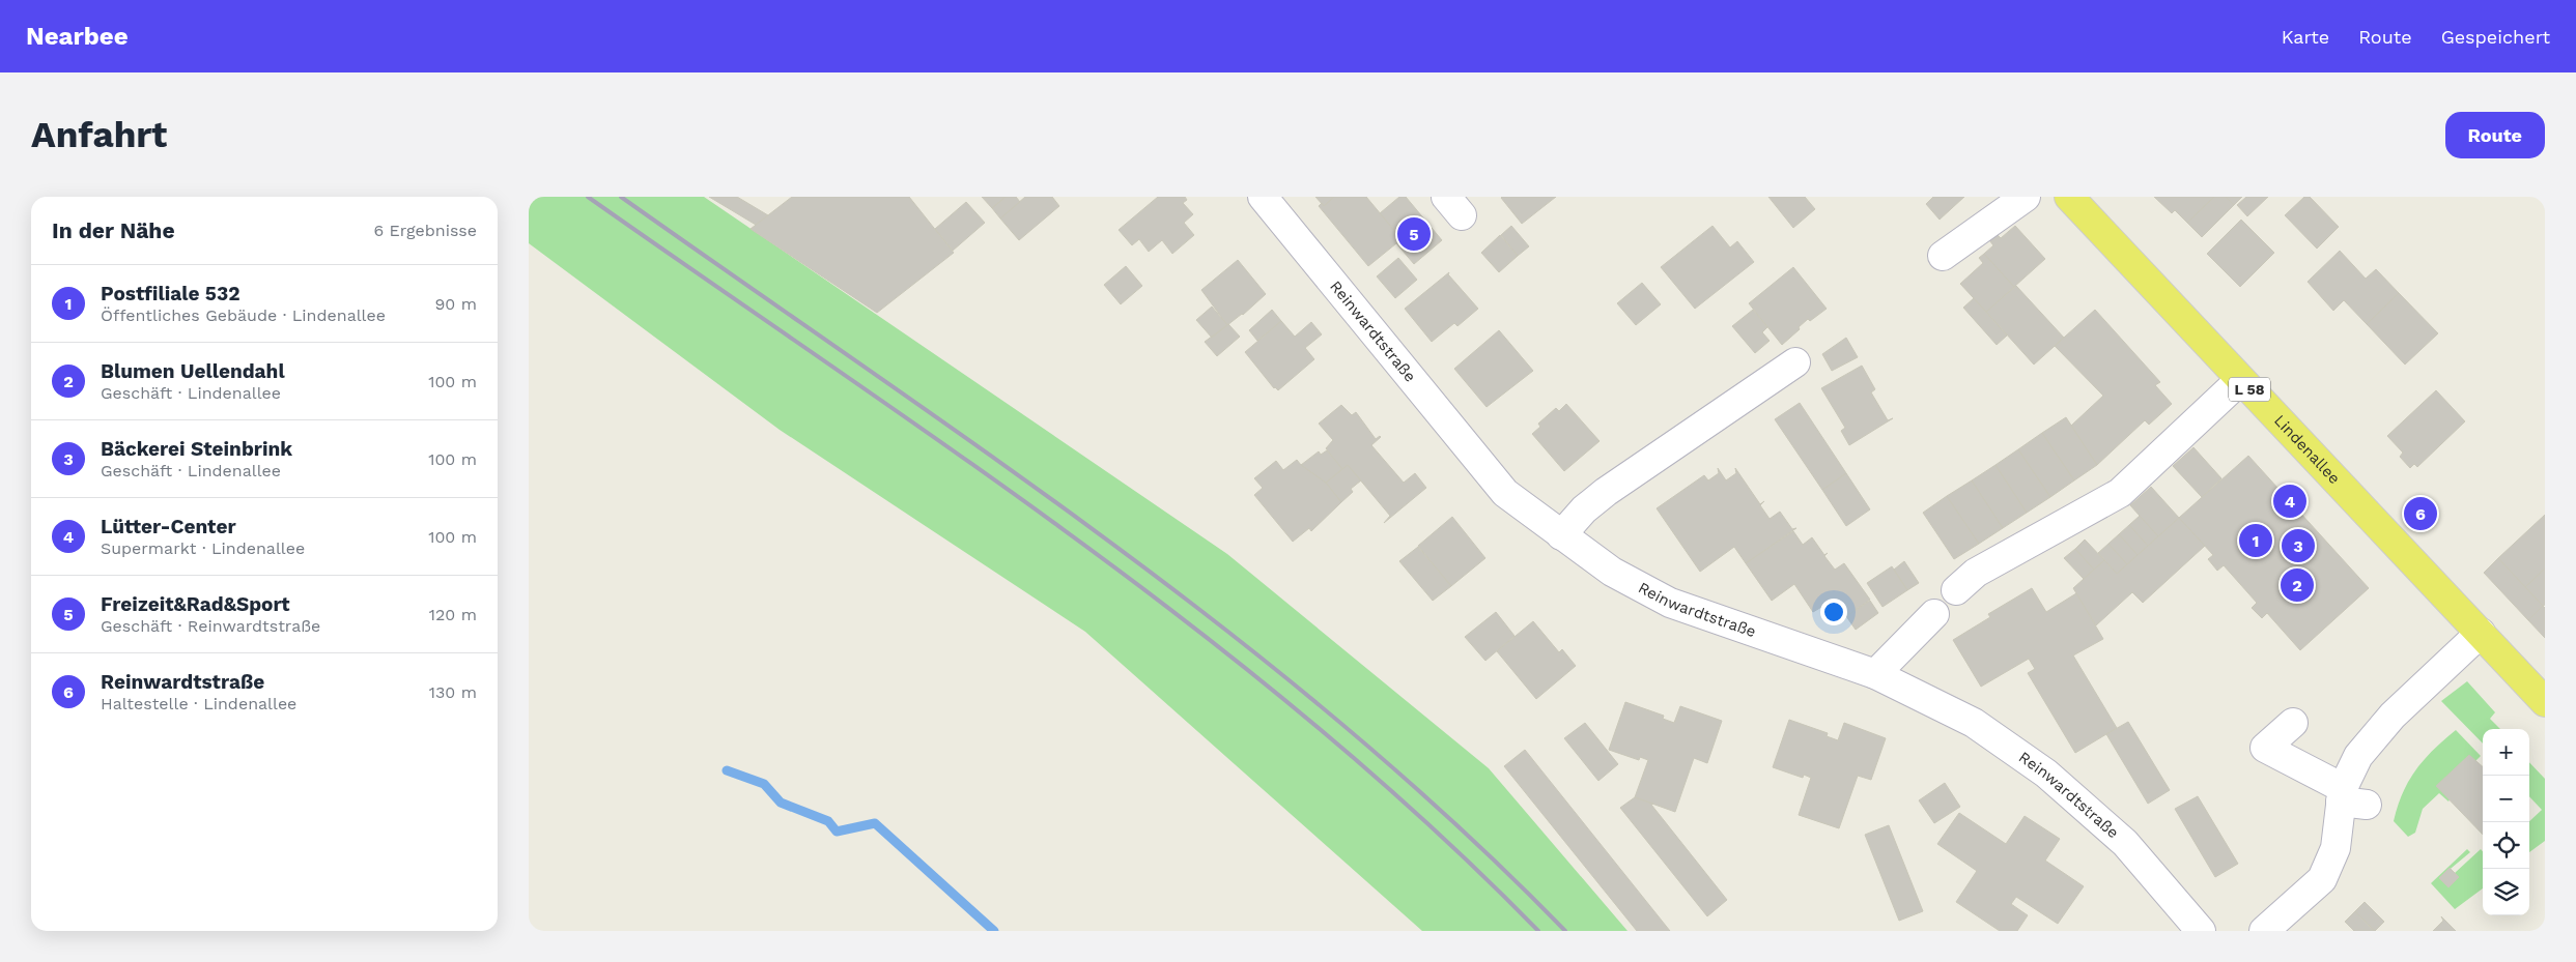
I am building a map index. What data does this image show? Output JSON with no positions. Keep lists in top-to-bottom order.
{
  "streets": {
    "main road": ["L 58", "Lindenallee"],
    "street": ["Reinwardtstraße"]
  },
  "page": {
    "header": "Nearbee",
    "nav": ["Karte", "Route", "Gespeichert"],
    "buttons": "Route",
    "title": "Anfahrt",
    "heading": ["In der Nähe", "6 Ergebnisse"],
    "pins": [
      "5",
      "4",
      "6",
      "1",
      "3",
      "2"
    ],
    "list": [
      {
        "mark": "1",
        "name": "Postfiliale 532",
        "note": "Öffentliches Gebäude · Lindenallee",
        "value": "90 m"
      },
      {
        "mark": "2",
        "name": "Blumen Uellendahl",
        "note": "Geschäft · Lindenallee",
        "value": "100 m"
      },
      {
        "mark": "3",
        "name": "Bäckerei Steinbrink",
        "note": "Geschäft · Lindenallee",
        "value": "100 m"
      },
      {
        "mark": "4",
        "name": "Lütter-Center",
        "note": "Supermarkt · Lindenallee",
        "value": "100 m"
      },
      {
        "mark": "5",
        "name": "Freizeit&Rad&Sport",
        "note": "Geschäft · Reinwardtstraße",
        "value": "120 m"
      },
      {
        "mark": "6",
        "name": "Reinwardtstraße",
        "note": "Haltestelle · Lindenallee",
        "value": "130 m"
      }
    ],
    "map_buttons": ["+", "−"]
  }
}
